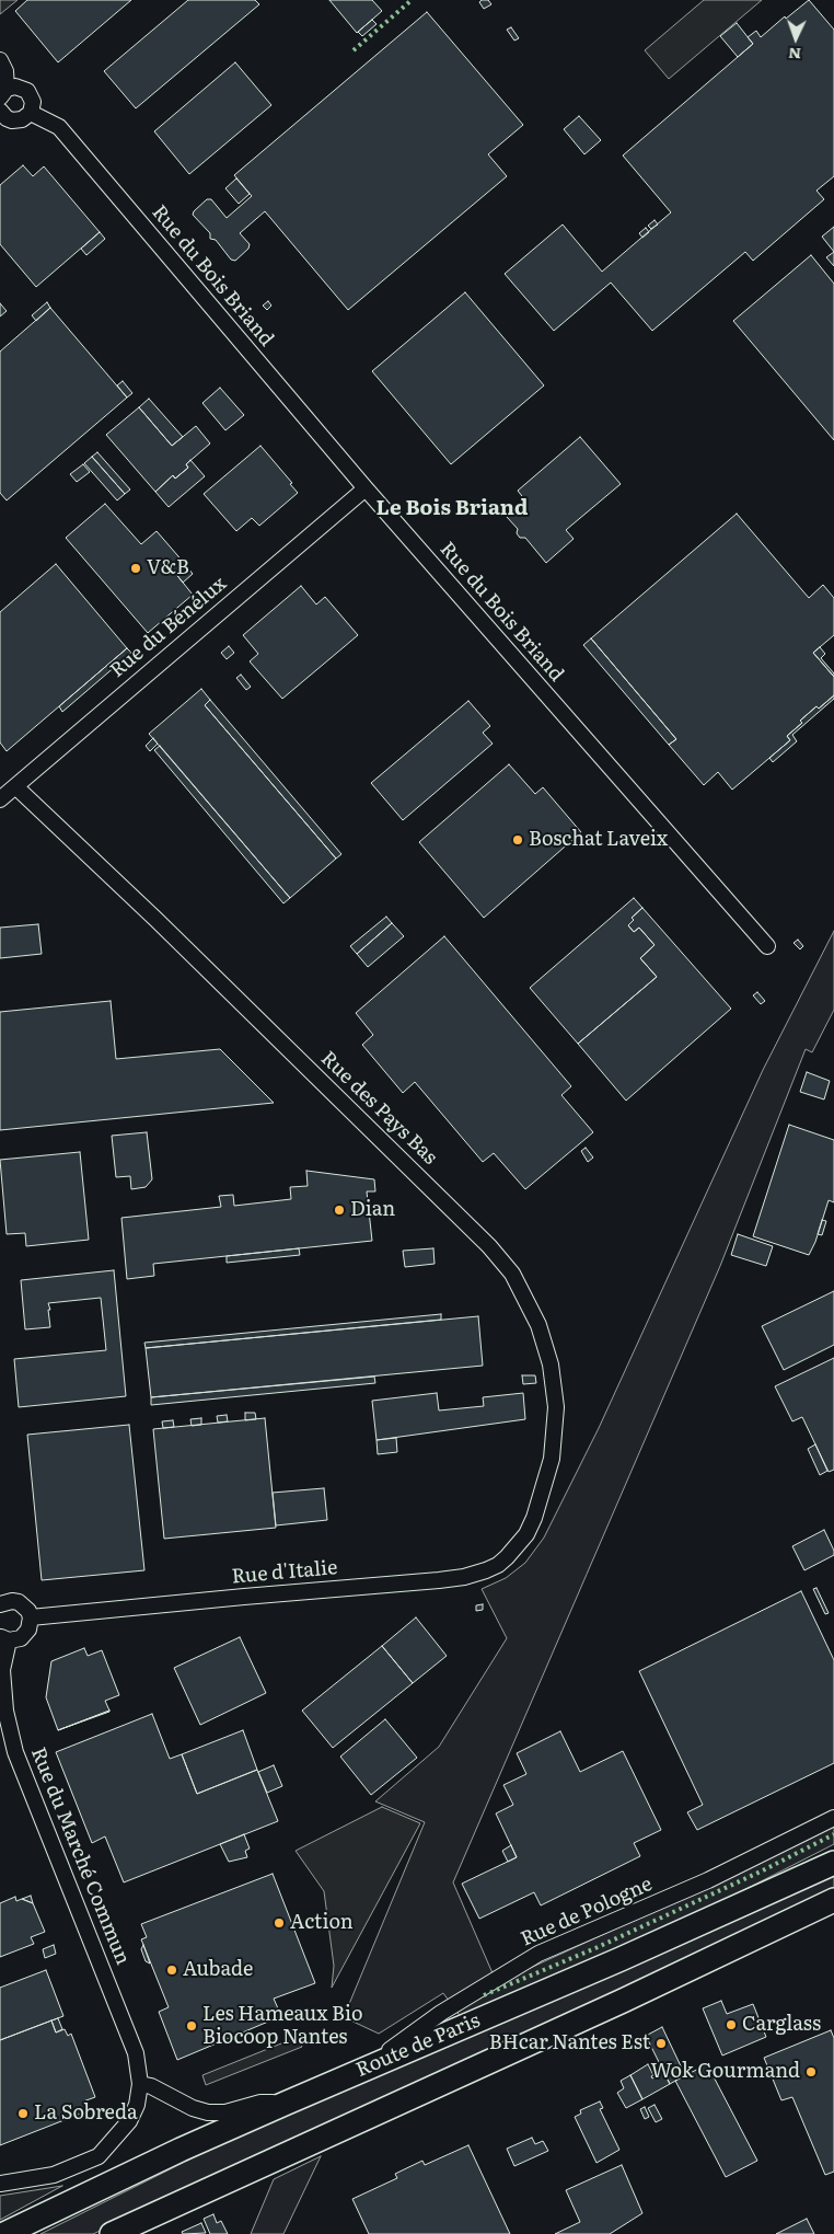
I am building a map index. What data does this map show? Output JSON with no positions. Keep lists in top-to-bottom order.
{
  "streets": {
    "main road": ["Route de Paris"],
    "street": [
      "Rue du Bois Briand",
      "Rue du Bénélux",
      "Rue des Pays Bas",
      "Rue d'Italie",
      "Rue du Marché Commun",
      "Rue de Pologne"
    ]
  },
  "crossings": [
    ["Rue du Bois Briand", "Rue du Bénélux"],
    ["Rue du Bénélux", "Rue des Pays Bas"],
    ["Rue des Pays Bas", "Rue d'Italie"],
    ["Rue de Pologne", "Route de Paris"]
  ],
  "districts": ["Le Bois Briand"],
  "places": [
    "V&B",
    "Boschat Laveix",
    "Dian",
    "Action",
    "Aubade",
    "Carglass",
    "Les Hameaux Bio Biocoop Nantes",
    "BHcar Nantes Est",
    "Wok Gourmand",
    "La Sobreda"
  ],
  "north": "bottom"
}
